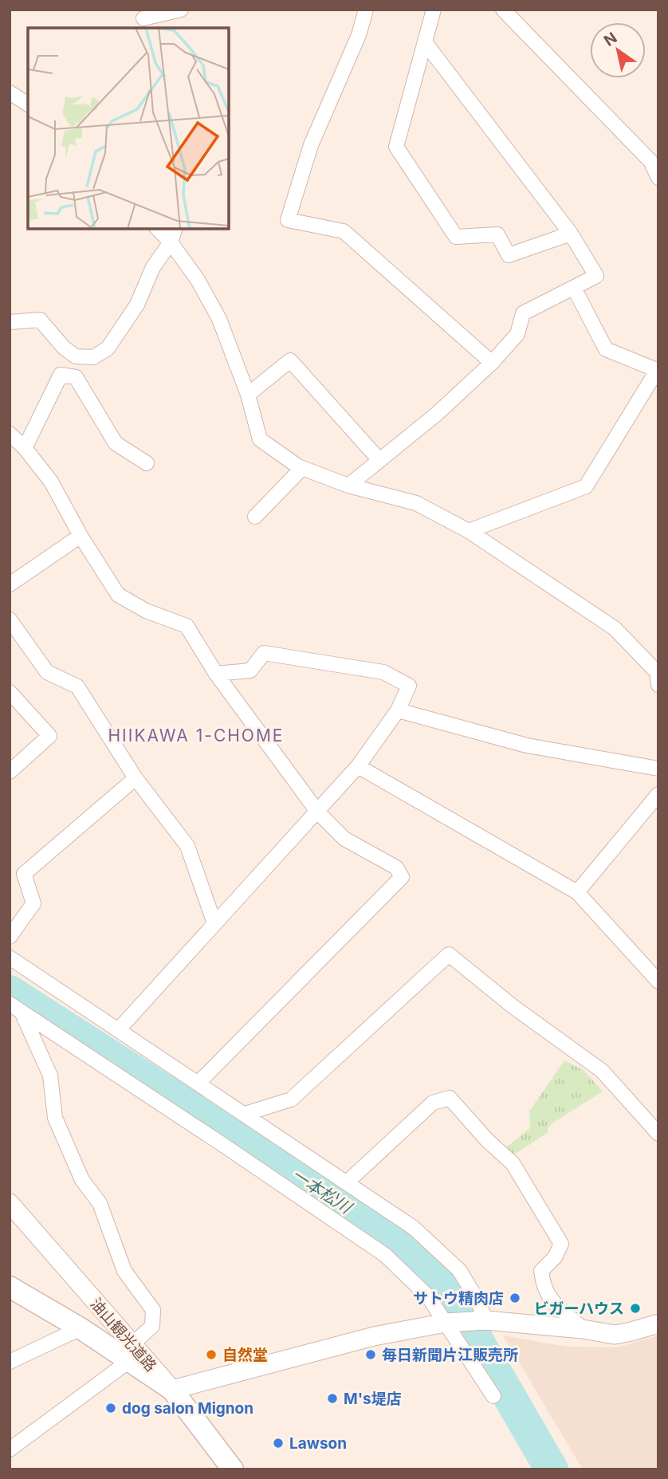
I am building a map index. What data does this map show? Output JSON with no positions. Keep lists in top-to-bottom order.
{
  "streets": {
    "street": ["油山観光道路"]
  },
  "districts": ["HIIKAWA 1-CHOME"],
  "water": ["一本松川"],
  "places": [
    "サトウ精肉店",
    "ビガーハウス",
    "自然堂",
    "毎日新聞片江販売所",
    "M's堤店",
    "dog salon Mignon",
    "Lawson"
  ],
  "north": "top left"
}
